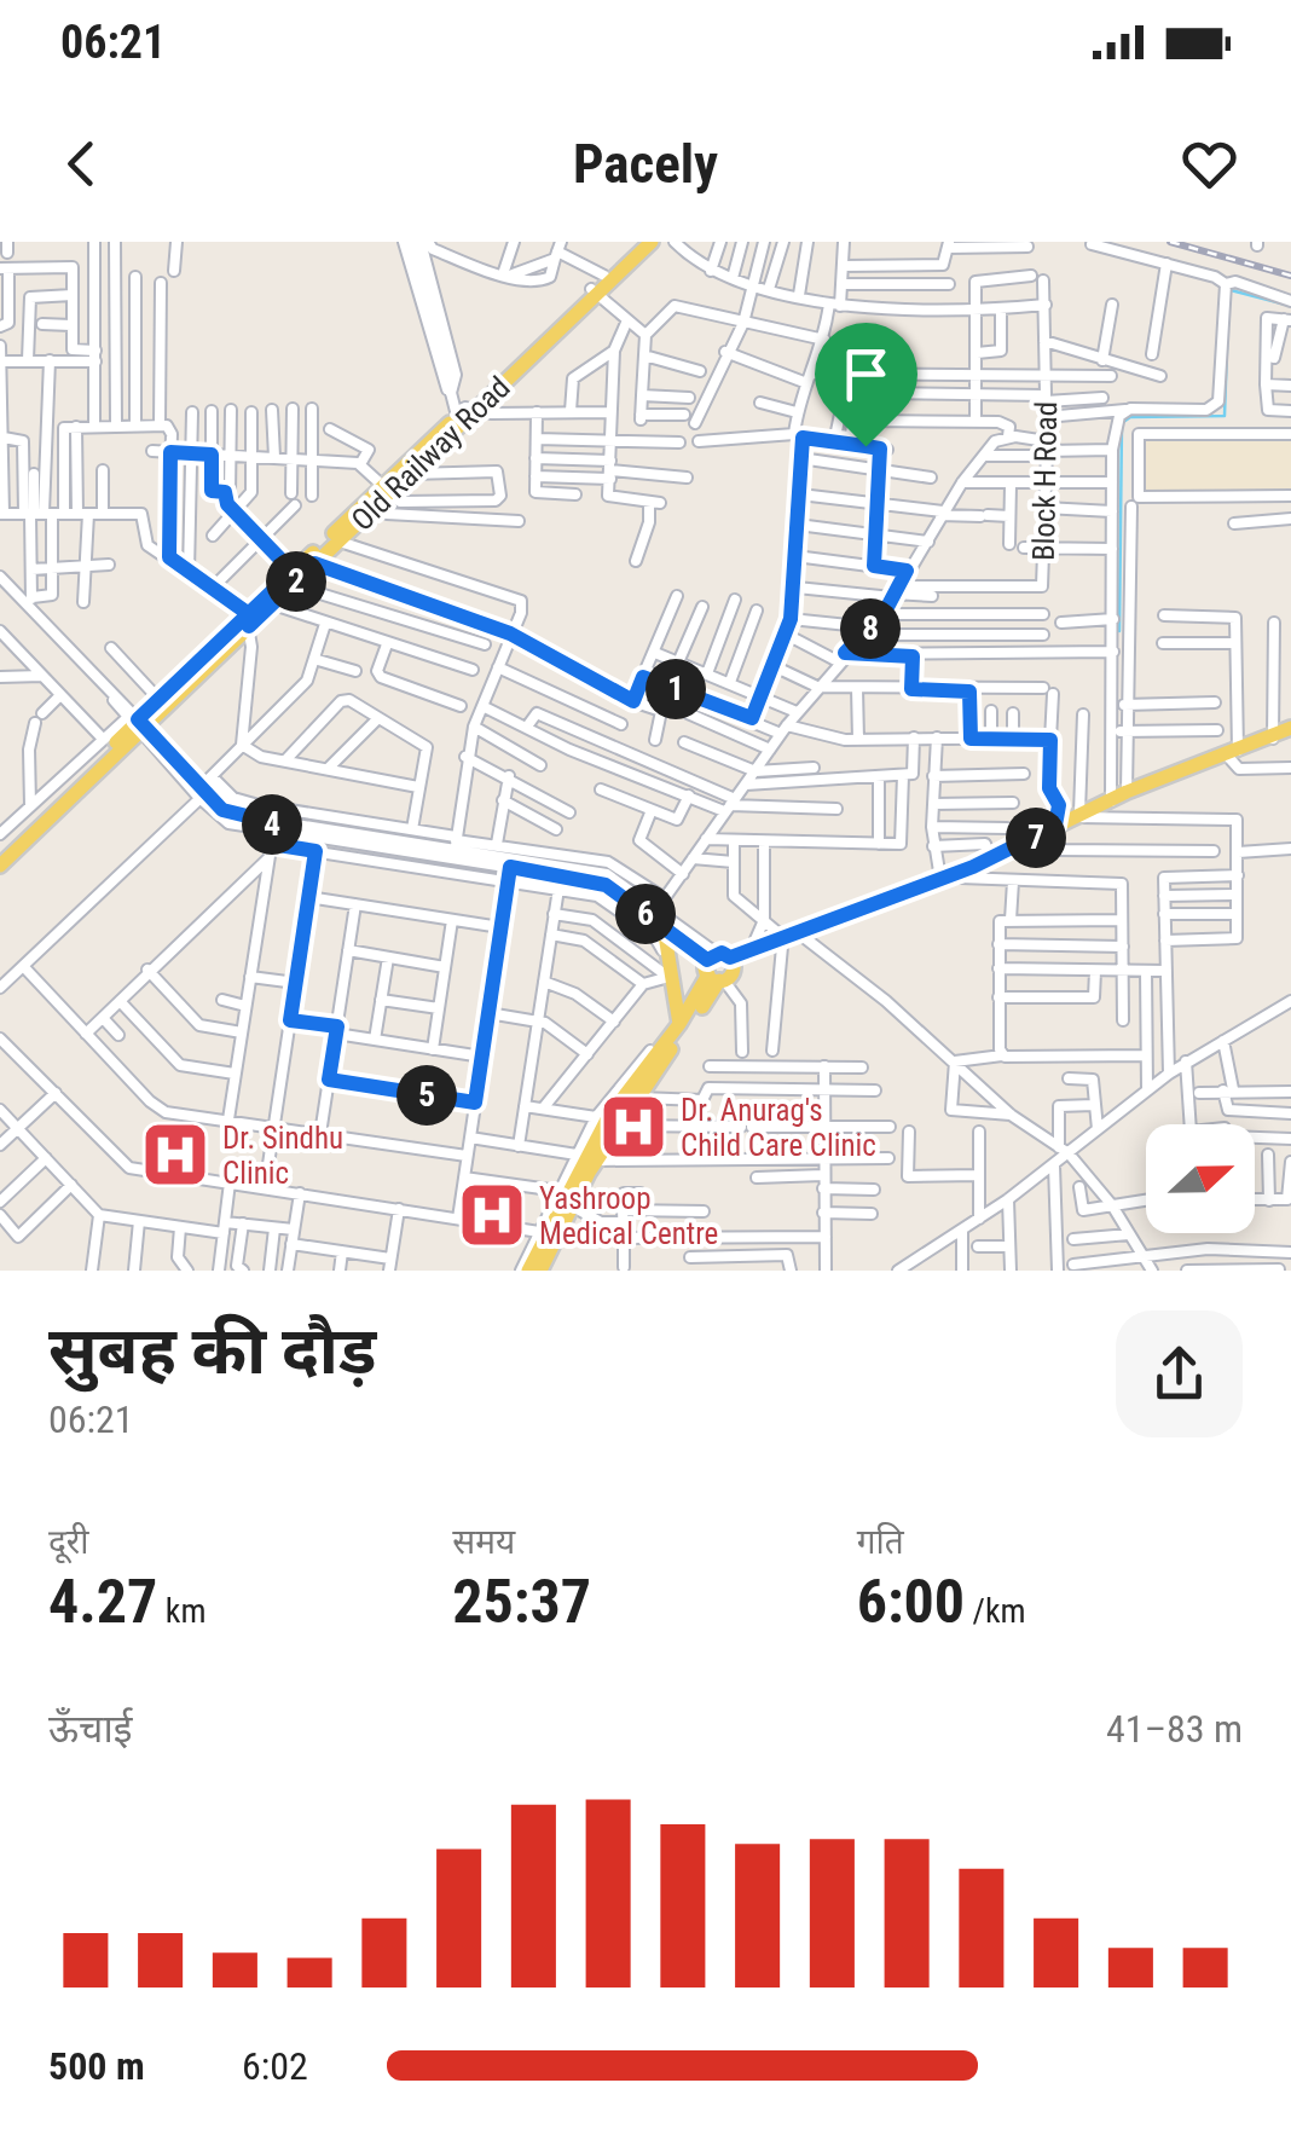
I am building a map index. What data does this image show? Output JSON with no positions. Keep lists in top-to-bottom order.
{
  "streets": {
    "main road": ["Old Railway Road"],
    "street": ["Block H Road"]
  },
  "places": {
    "hospital": ["Dr. Anurag's Child Care Clinic", "Dr. Sindhu Clinic", "Yashroop Medical Centre"]
  },
  "north": "right",
  "page": {
    "status": "06:21",
    "header": "Pacely",
    "pins": [
      "2",
      "8",
      "1",
      "4",
      "7",
      "6",
      "5"
    ],
    "heading": ["सुबह की दौड़", "06:21"],
    "stats": [
      ["दूरी", "4.27 km"],
      ["समय", "25:37"],
      ["गति", "6:00 /km"]
    ],
    "chart": ["ऊँचाई", "41–83 m"],
    "list": [
      {
        "name": "500 m",
        "note": "6:02"
      }
    ]
  }
}
